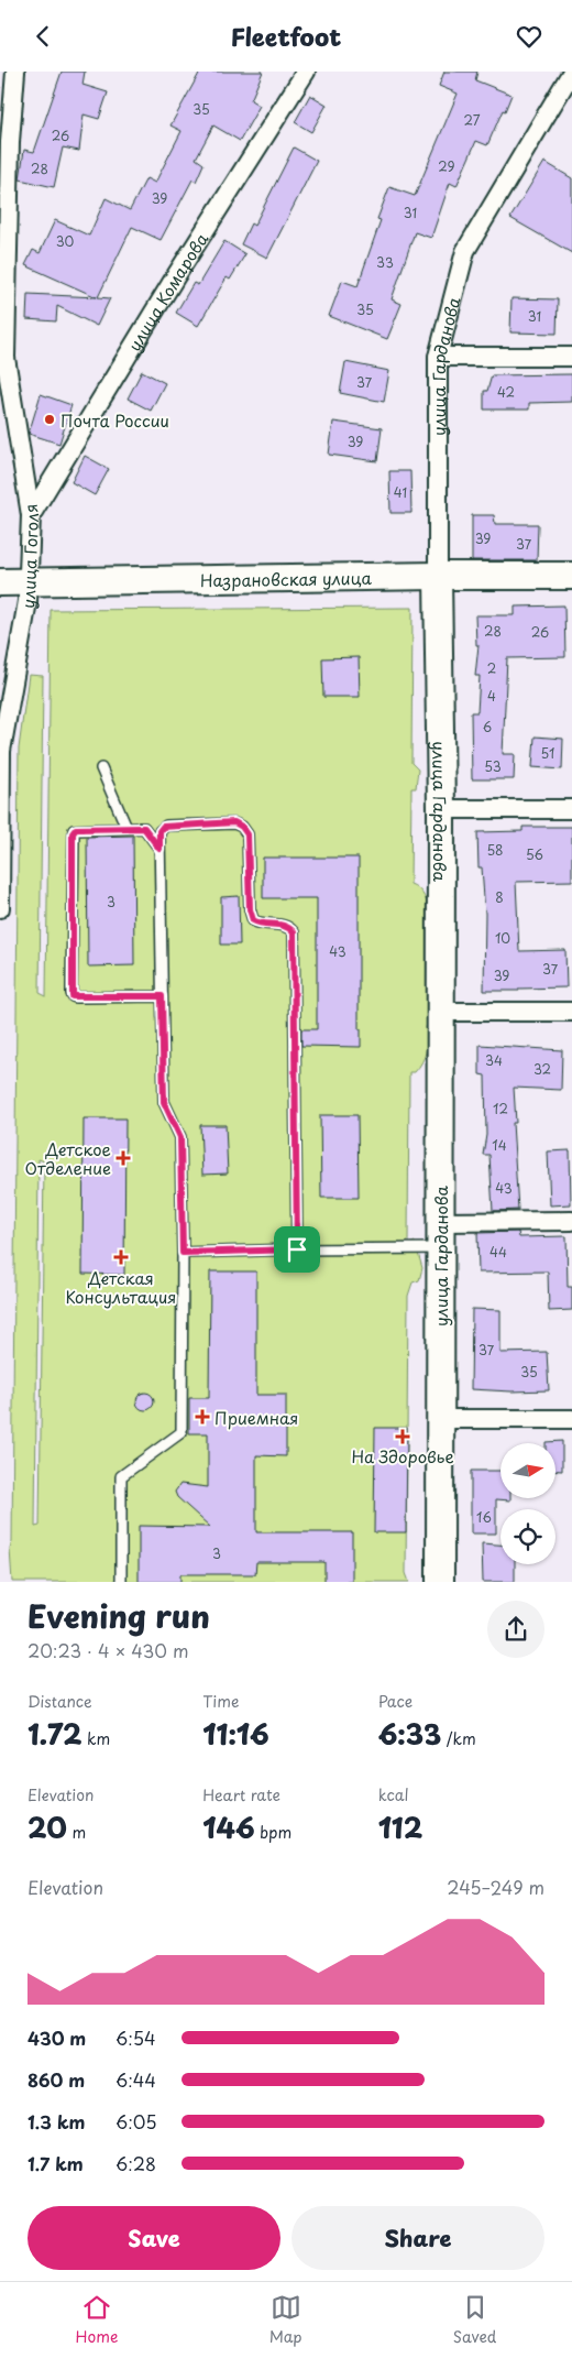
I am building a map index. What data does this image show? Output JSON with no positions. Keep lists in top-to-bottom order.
{
  "streets": {
    "street": [
      "улица Комарова",
      "улица Гарданова",
      "улица Гоголя",
      "Назрановская улица"
    ]
  },
  "crossings": [
    ["улица Комарова", "улица Гоголя"],
    ["улица Гарданова", "Назрановская улица"],
    ["улица Гоголя", "Назрановская улица"]
  ],
  "places": {
    "other": ["Почта России"],
    "health": [
      "Детское Отделение",
      "Детская Консультация",
      "Приемная",
      "На Здоровье"
    ]
  },
  "house_numbers": [
    "35",
    "27",
    "26",
    "29",
    "28",
    "39",
    "31",
    "30",
    "33",
    "35",
    "31",
    "37",
    "42",
    "39",
    "41",
    "39",
    "37",
    "28",
    "26",
    "2",
    "4",
    "6",
    "51",
    "53",
    "58",
    "56",
    "8",
    "3",
    "10",
    "43",
    "37",
    "39",
    "34",
    "32",
    "12",
    "14",
    "43",
    "44",
    "37",
    "35",
    "16",
    "3"
  ],
  "north": "right",
  "page": {
    "header": "Fleetfoot",
    "heading": ["Evening run", "20:23 · 4 × 430 m"],
    "stats": [
      ["Distance", "1.72 km"],
      ["Time", "11:16"],
      ["Pace", "6:33 /km"],
      ["Elevation", "20 m"],
      ["Heart rate", "146 bpm"],
      ["kcal", "112"]
    ],
    "chart": ["Elevation", "245–249 m"],
    "list": [
      {
        "name": "430 m",
        "note": "6:54"
      },
      {
        "name": "860 m",
        "note": "6:44"
      },
      {
        "name": "1.3 km",
        "note": "6:05"
      },
      {
        "name": "1.7 km",
        "note": "6:28"
      }
    ],
    "buttons": ["Save", "Share"],
    "tabs": ["Home", "Map", "Saved"]
  }
}
